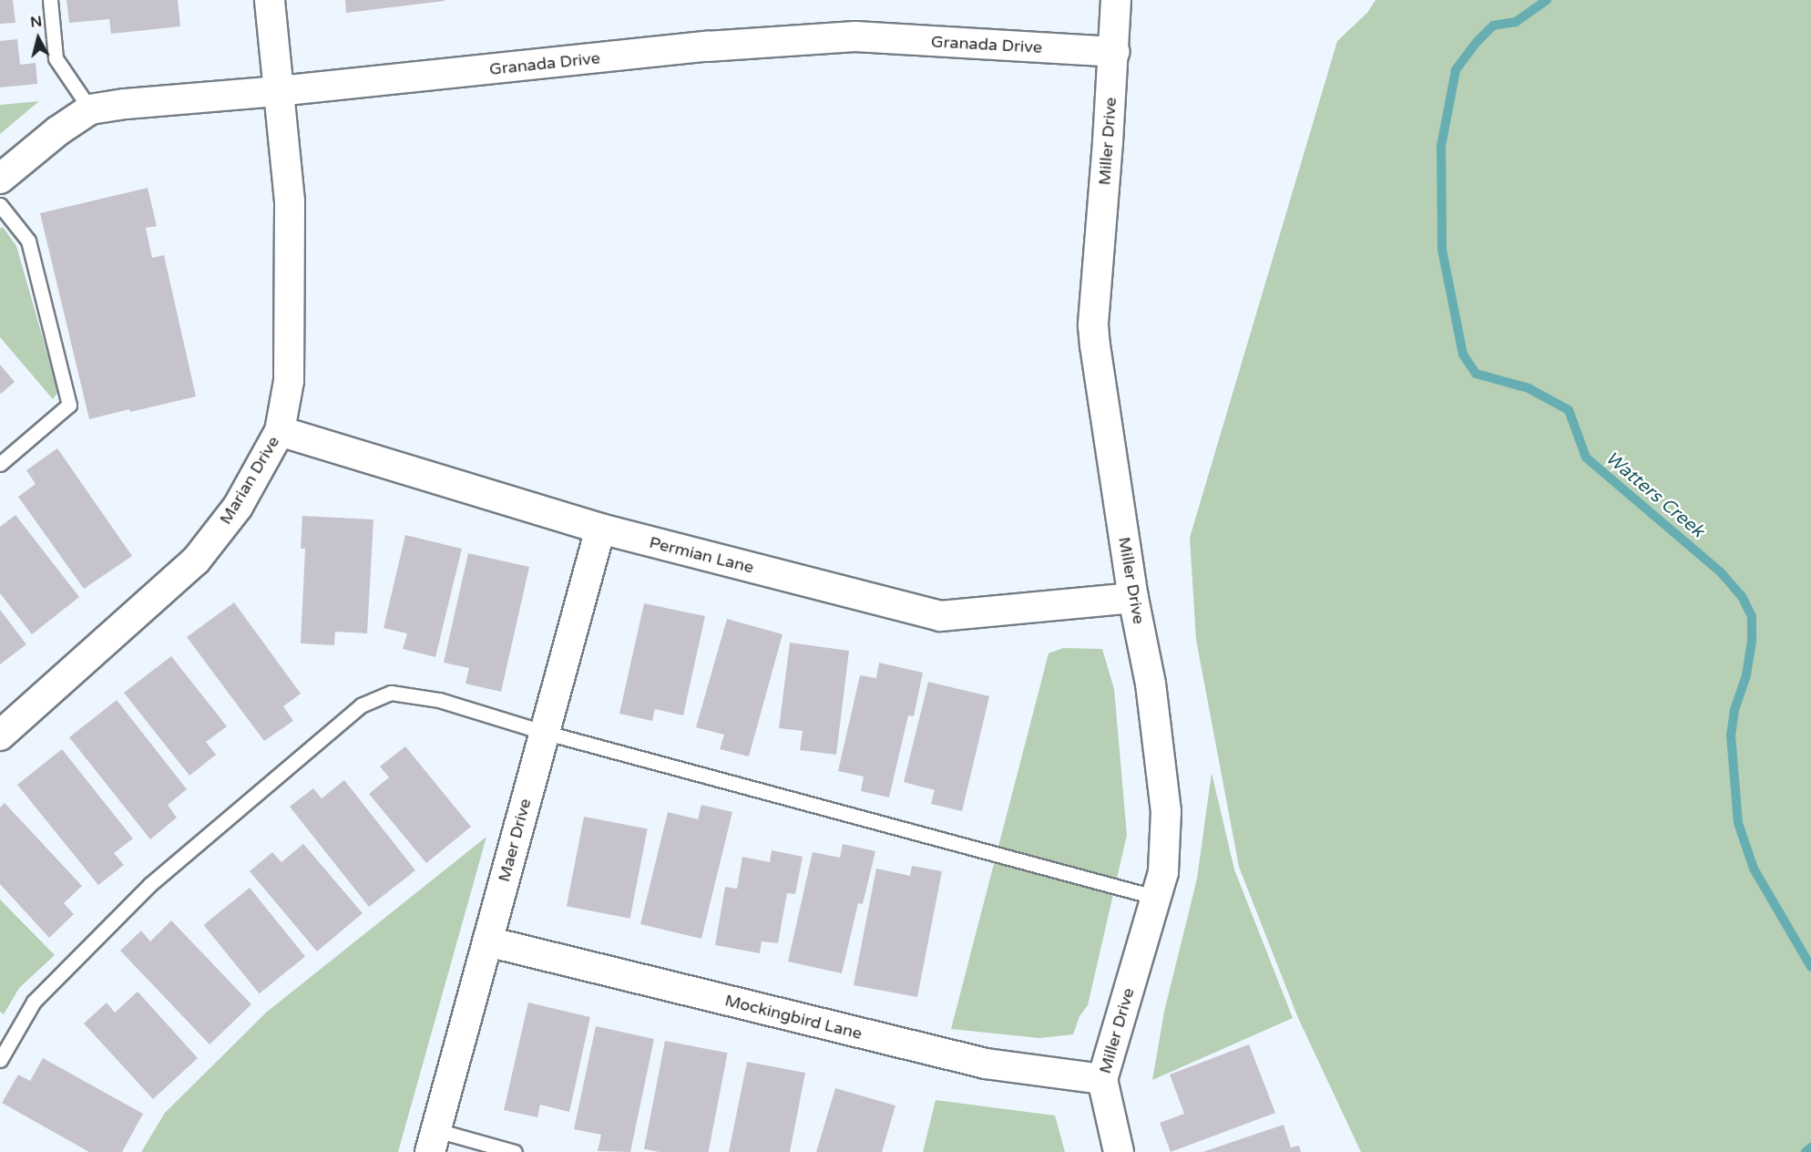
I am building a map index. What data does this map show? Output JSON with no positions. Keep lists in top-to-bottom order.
{
  "streets": {
    "street": [
      "Granada Drive",
      "Miller Drive",
      "Marian Drive",
      "Permian Lane",
      "Maer Drive",
      "Mockingbird Lane"
    ]
  },
  "crossings": [
    ["Granada Drive", "Miller Drive"],
    ["Granada Drive", "Marian Drive"],
    ["Miller Drive", "Permian Lane"],
    ["Miller Drive", "Mockingbird Lane"],
    ["Marian Drive", "Permian Lane"],
    ["Permian Lane", "Maer Drive"],
    ["Maer Drive", "Mockingbird Lane"]
  ],
  "water": ["Watters Creek"],
  "north": "top"
}
